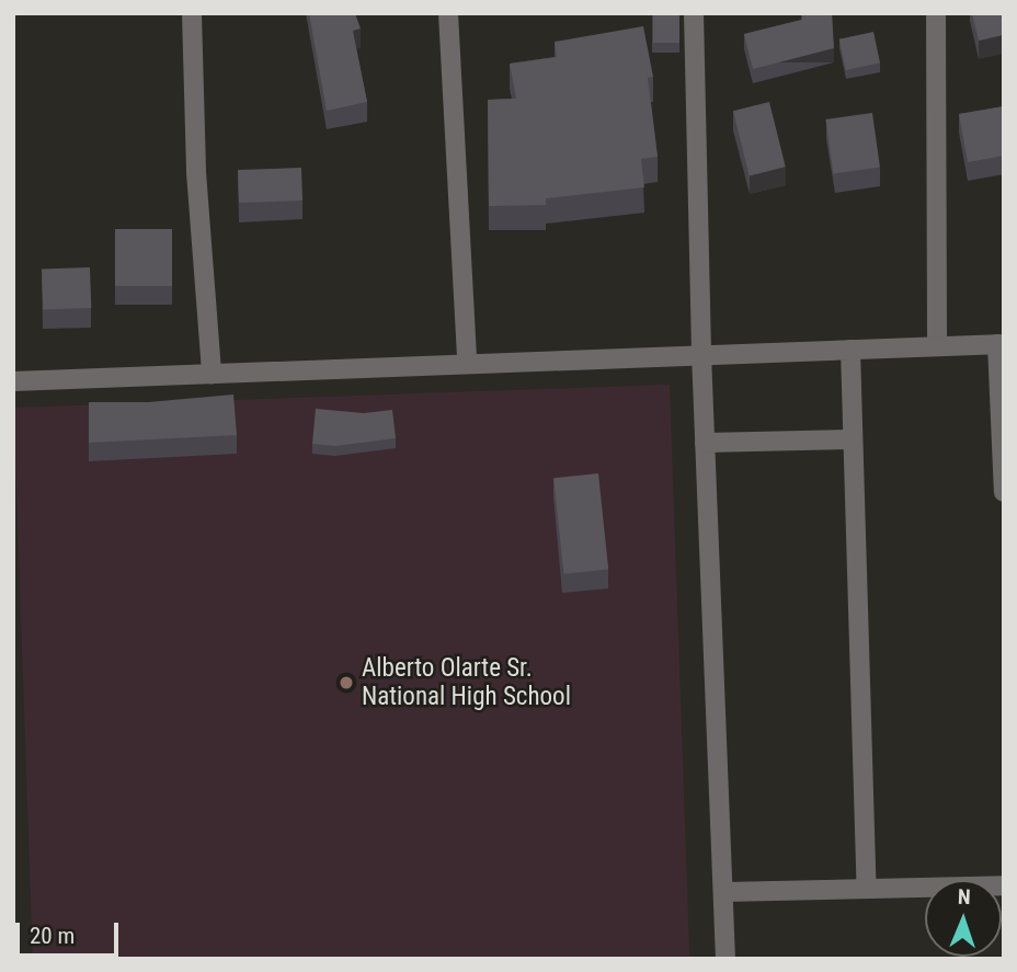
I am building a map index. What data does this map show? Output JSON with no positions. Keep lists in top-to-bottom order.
{
  "places": ["Alberto Olarte Sr. National High School"],
  "scale_bar": "20 m",
  "north": "top"
}
